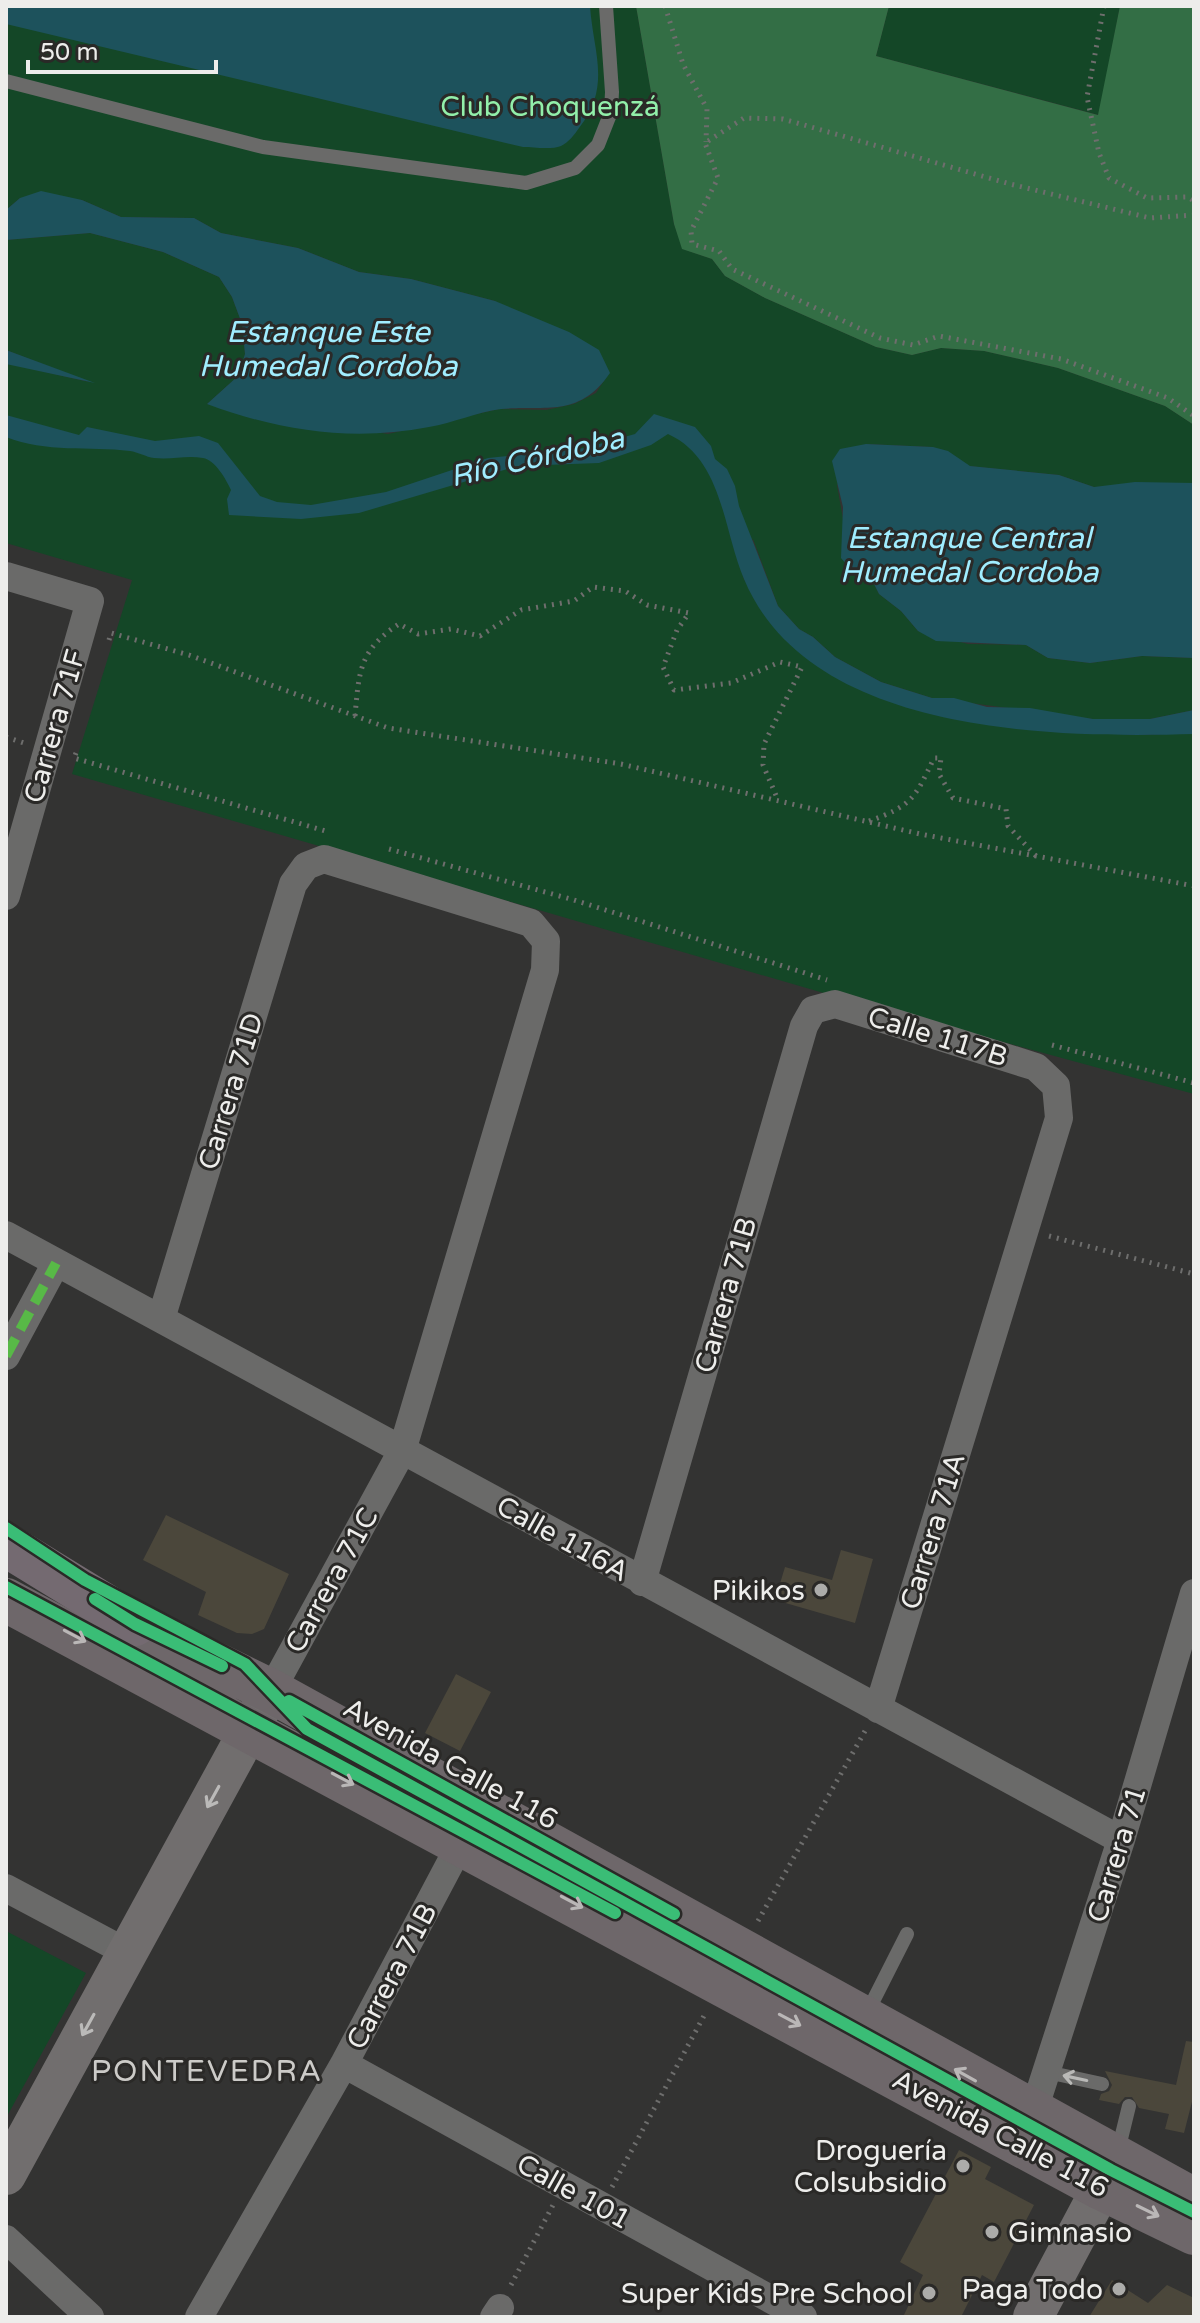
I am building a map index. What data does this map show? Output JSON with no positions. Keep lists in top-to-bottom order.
{
  "streets": {
    "main road": ["Avenida Calle 116"],
    "street": [
      "Carrera 71F",
      "Calle 117B",
      "Carrera 71D",
      "Carrera 71B",
      "Carrera 71A",
      "Calle 116A",
      "Carrera 71C",
      "Carrera 71",
      "Calle 101"
    ]
  },
  "crossings": [
    ["Calle 117B", "Carrera 71B"],
    ["Calle 117B", "Carrera 71A"],
    ["Carrera 71D", "Calle 116A"],
    ["Carrera 71D", "Carrera 71C"],
    ["Carrera 71B", "Calle 116A"],
    ["Carrera 71B", "Avenida Calle 116"],
    ["Carrera 71B", "Calle 101"],
    ["Carrera 71A", "Calle 116A"],
    ["Calle 116A", "Carrera 71C"],
    ["Calle 116A", "Carrera 71"],
    ["Carrera 71C", "Avenida Calle 116"],
    ["Avenida Calle 116", "Carrera 71"]
  ],
  "one_way": ["Carrera 71C"],
  "districts": ["PONTEVEDRA"],
  "water": ["Estanque Este Humedal Cordoba", "Río Córdoba", "Estanque Central Humedal Cordoba"],
  "parks": ["Club Choquenzá"],
  "places": [
    "Pikikos",
    "Droguería Colsubsidio",
    "Gimnasio",
    "Paga Todo",
    "Super Kids Pre School"
  ],
  "scale_bar": "50 m"
}
